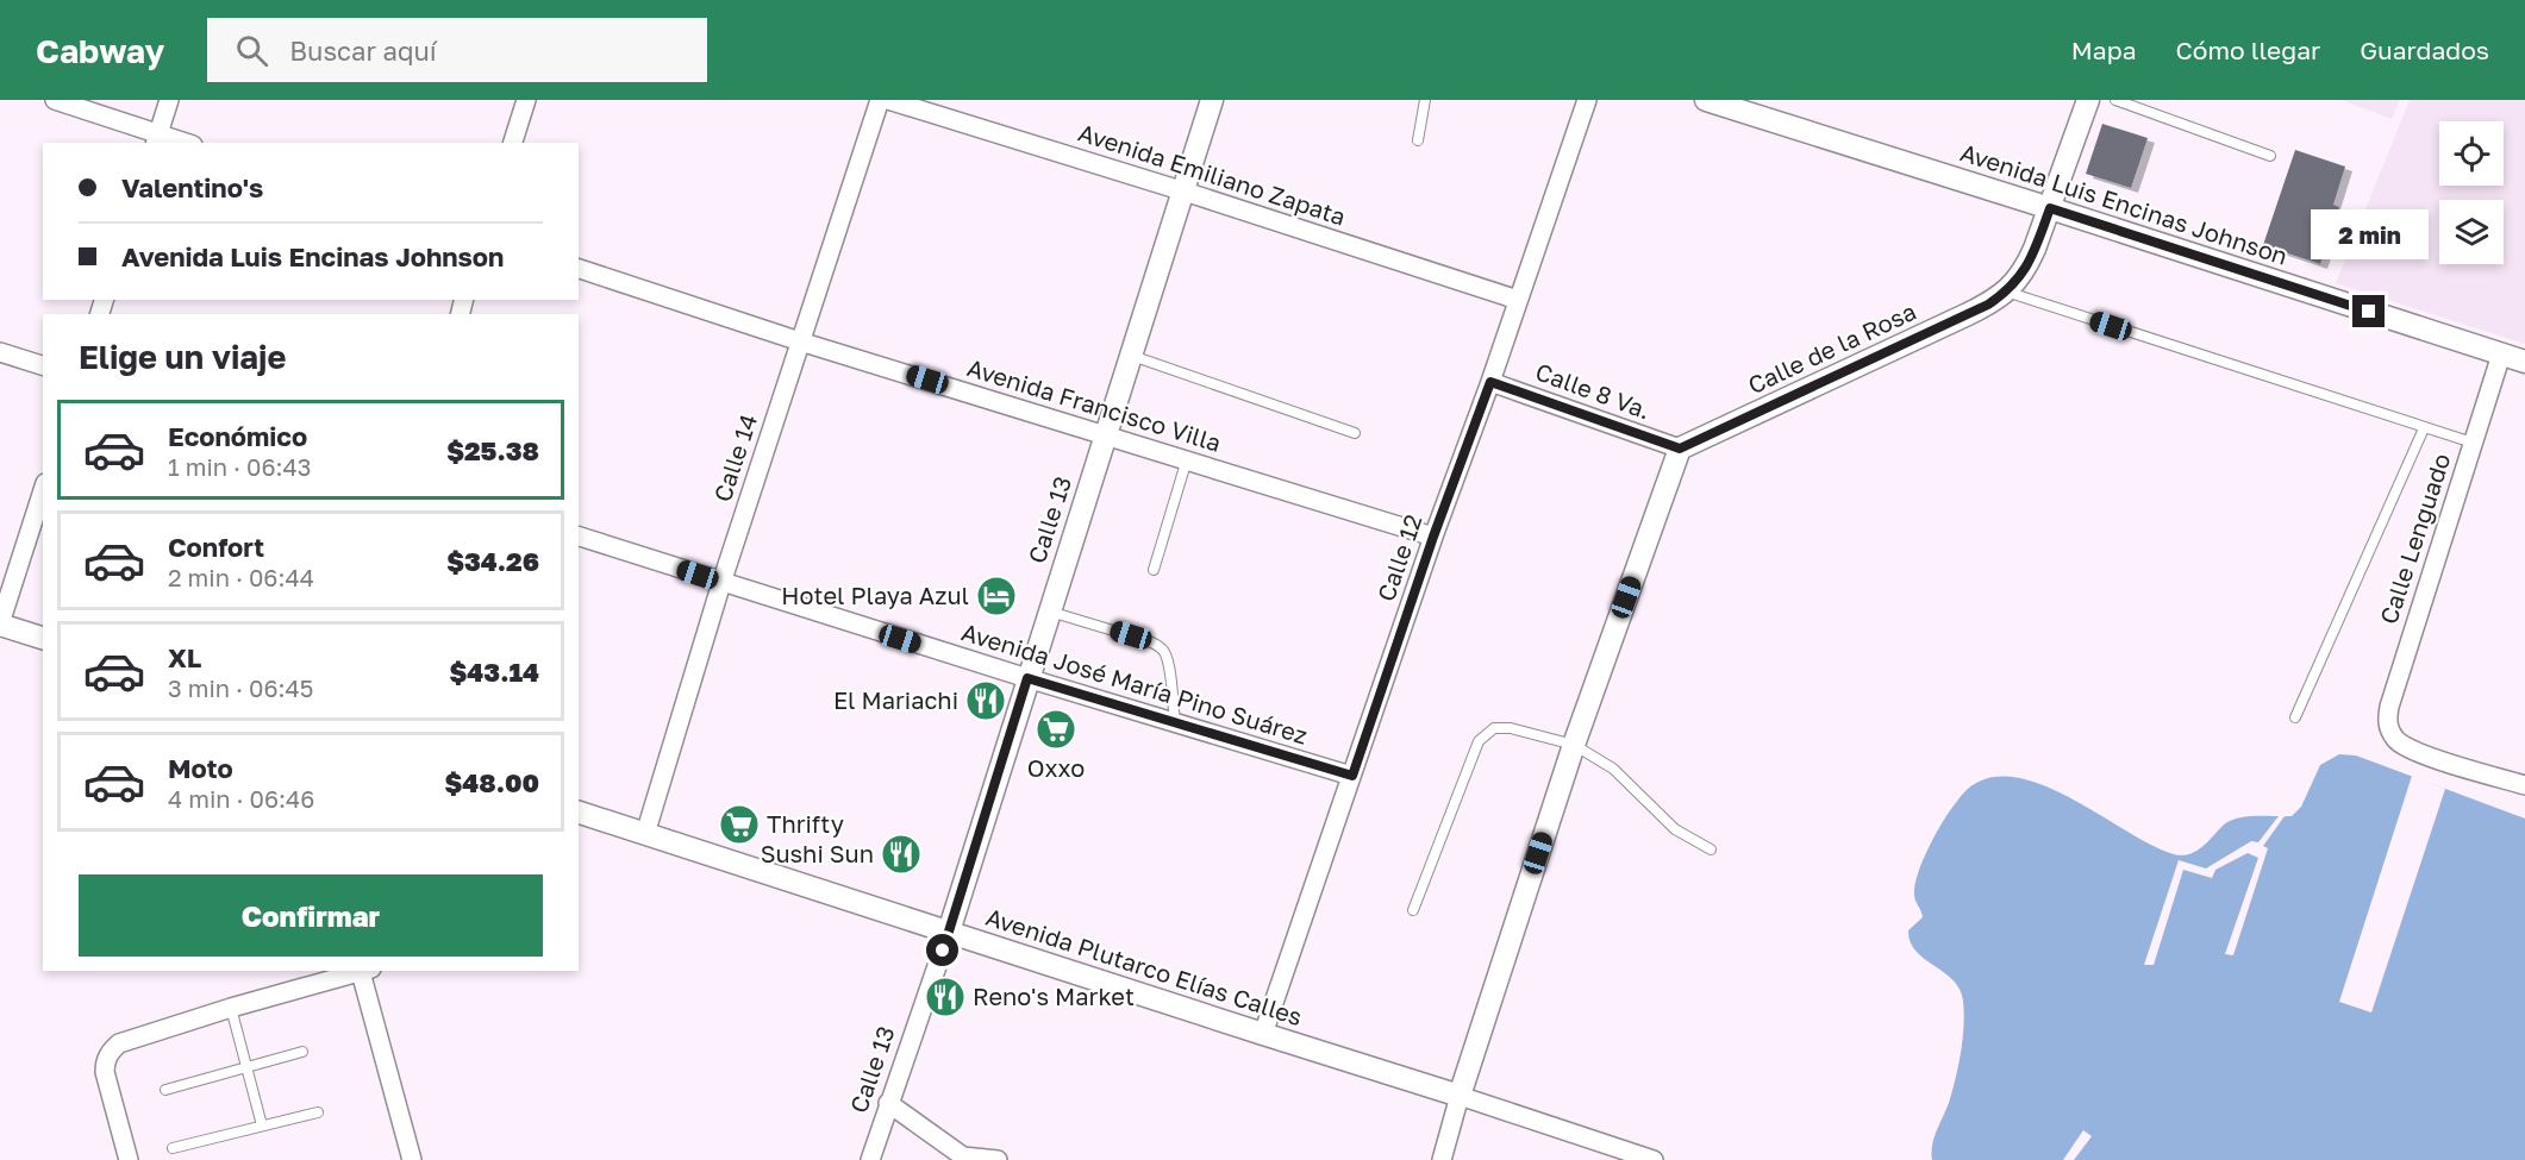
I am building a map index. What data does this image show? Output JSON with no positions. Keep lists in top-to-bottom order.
{
  "streets": {
    "street": [
      "Avenida Emiliano Zapata",
      "Avenida Luis Encinas Johnson",
      "Calle de la Rosa",
      "Calle 8 Va.",
      "Avenida Francisco Villa",
      "Calle 14",
      "Calle 13",
      "Calle Lenguado",
      "Calle 12",
      "Avenida José María Pino Suárez",
      "Avenida Plutarco Elías Calles"
    ]
  },
  "crossings": [
    ["Avenida Emiliano Zapata", "Calle 13"],
    ["Avenida Emiliano Zapata", "Calle 12"],
    ["Avenida Luis Encinas Johnson", "Calle Lenguado"],
    ["Calle de la Rosa", "Calle 8 Va."],
    ["Calle 8 Va.", "Calle 12"],
    ["Avenida Francisco Villa", "Calle 14"],
    ["Avenida Francisco Villa", "Calle 13"],
    ["Avenida Francisco Villa", "Calle 12"],
    ["Calle 14", "Avenida José María Pino Suárez"],
    ["Calle 14", "Avenida Plutarco Elías Calles"],
    ["Calle 13", "Avenida José María Pino Suárez"],
    ["Calle 13", "Avenida Plutarco Elías Calles"],
    ["Calle 12", "Avenida José María Pino Suárez"],
    ["Calle 12", "Avenida Plutarco Elías Calles"]
  ],
  "places": {
    "hotel": ["Hotel Playa Azul"],
    "restaurant": ["El Mariachi", "Sushi Sun", "Reno's Market"],
    "supermarket": ["Oxxo", "Thrifty"]
  },
  "page": {
    "header": "Cabway",
    "search": "Buscar aquí",
    "nav": ["Mapa", "Cómo llegar", "Guardados"],
    "banner": ["Valentino's", "Avenida Luis Encinas Johnson"],
    "bubble": "2 min",
    "heading": "Elige un viaje",
    "list": [
      {
        "name": "Económico",
        "note": "1 min · 06:43",
        "value": "$25.38"
      },
      {
        "name": "Confort",
        "note": "2 min · 06:44",
        "value": "$34.26"
      },
      {
        "name": "XL",
        "note": "3 min · 06:45",
        "value": "$43.14"
      },
      {
        "name": "Moto",
        "note": "4 min · 06:46",
        "value": "$48.00"
      }
    ],
    "buttons": "Confirmar"
  }
}
